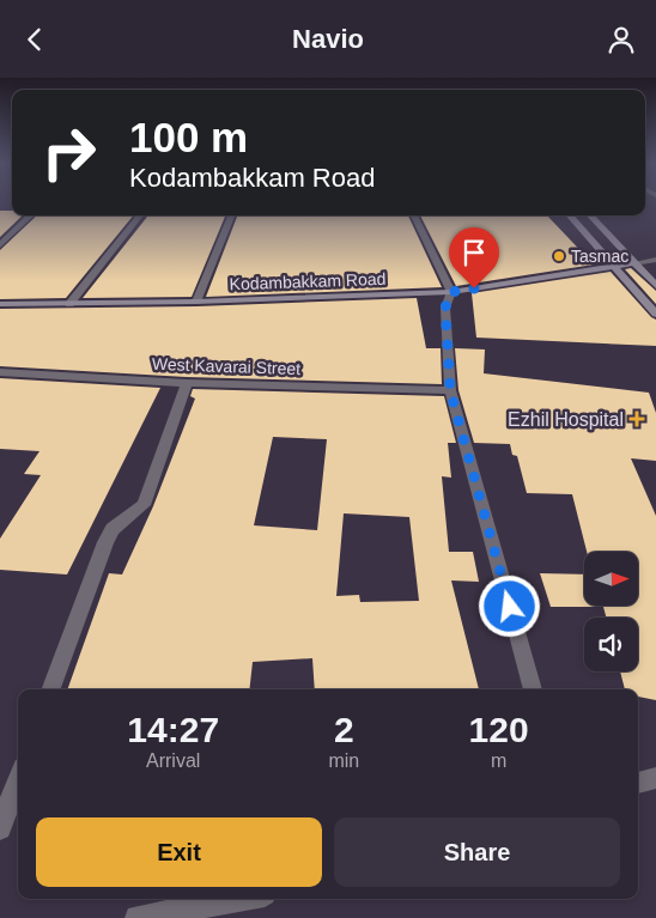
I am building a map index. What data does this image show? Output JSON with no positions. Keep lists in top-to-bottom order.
{
  "streets": {
    "main road": ["Kodambakkam Road"],
    "street": ["West Kavarai Street"]
  },
  "places": {
    "other": ["Tasmac"],
    "health": ["Ezhil Hospital"]
  },
  "north": "right",
  "page": {
    "header": "Navio",
    "turn": ["100 m", "Kodambakkam Road"],
    "eta": [
      "14:27",
      "Arrival",
      "2",
      "min",
      "120",
      "m"
    ],
    "buttons": ["Exit", "Share"]
  }
}
